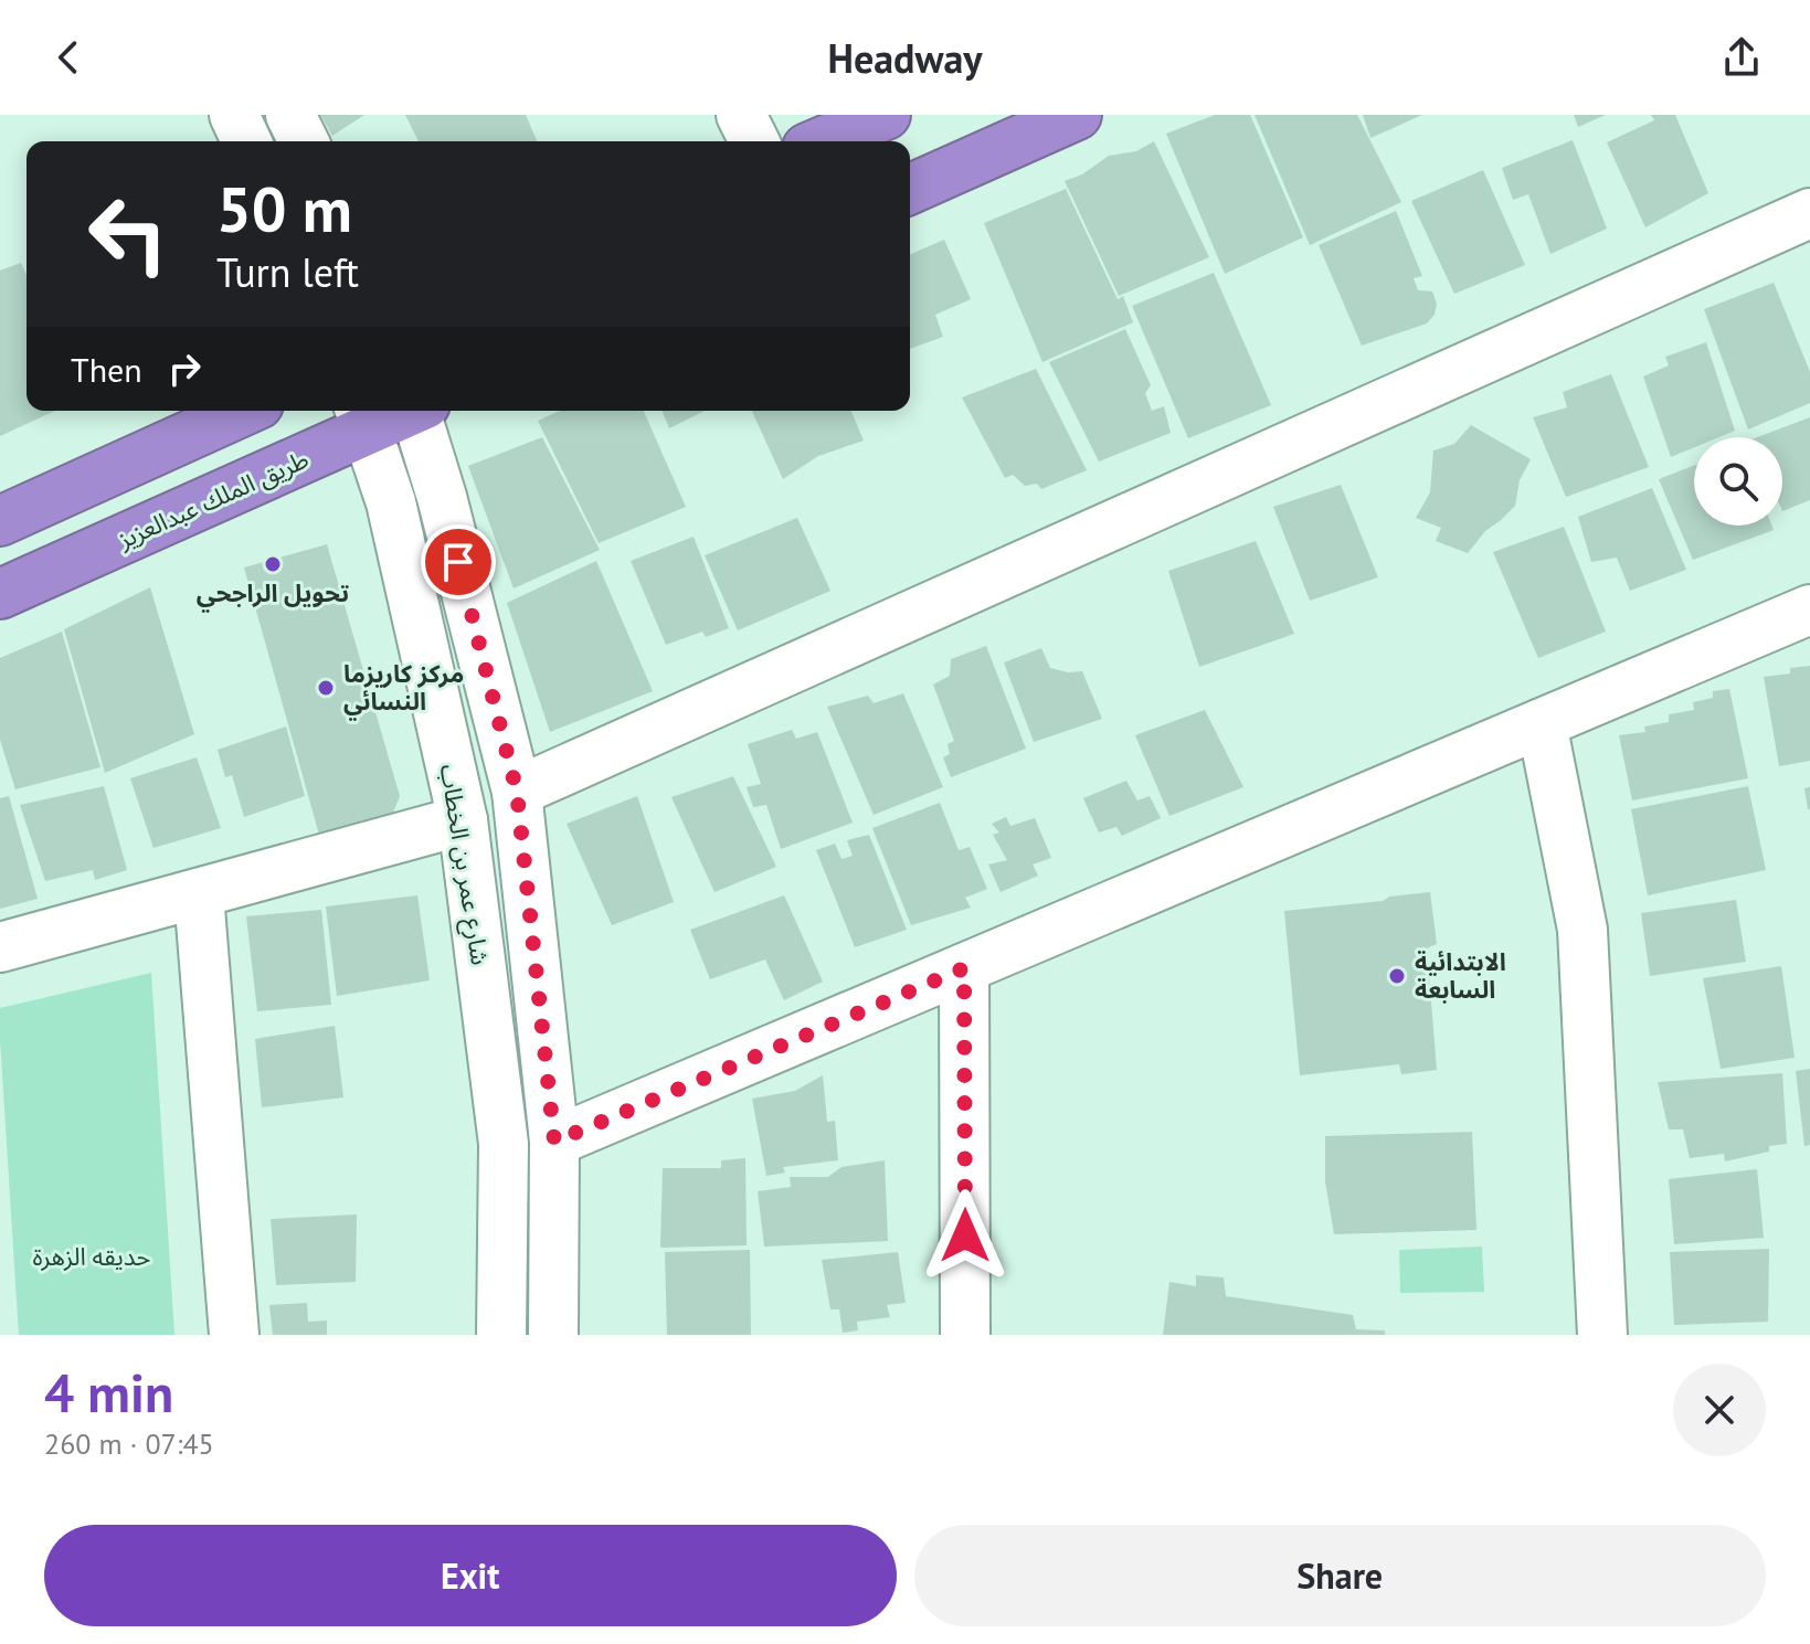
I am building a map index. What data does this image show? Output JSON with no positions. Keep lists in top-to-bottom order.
{
  "streets": {
    "highway": ["طريق الملك عبدالعزيز"],
    "street": ["شارع عمر بن الخطاب"]
  },
  "crossings": [
    ["طريق الملك عبدالعزيز", "شارع عمر بن الخطاب"]
  ],
  "parks": ["حديقه الزهرة"],
  "places": ["تحويل الراجحي", "مركز كاريزما النسائي", "الابتدائية السابعة"],
  "page": {
    "header": "Headway",
    "turn": ["50 m", "Turn left"],
    "then": "Then",
    "heading": ["4 min", "260 m · 07:45"],
    "buttons": ["Exit", "Share"]
  }
}
